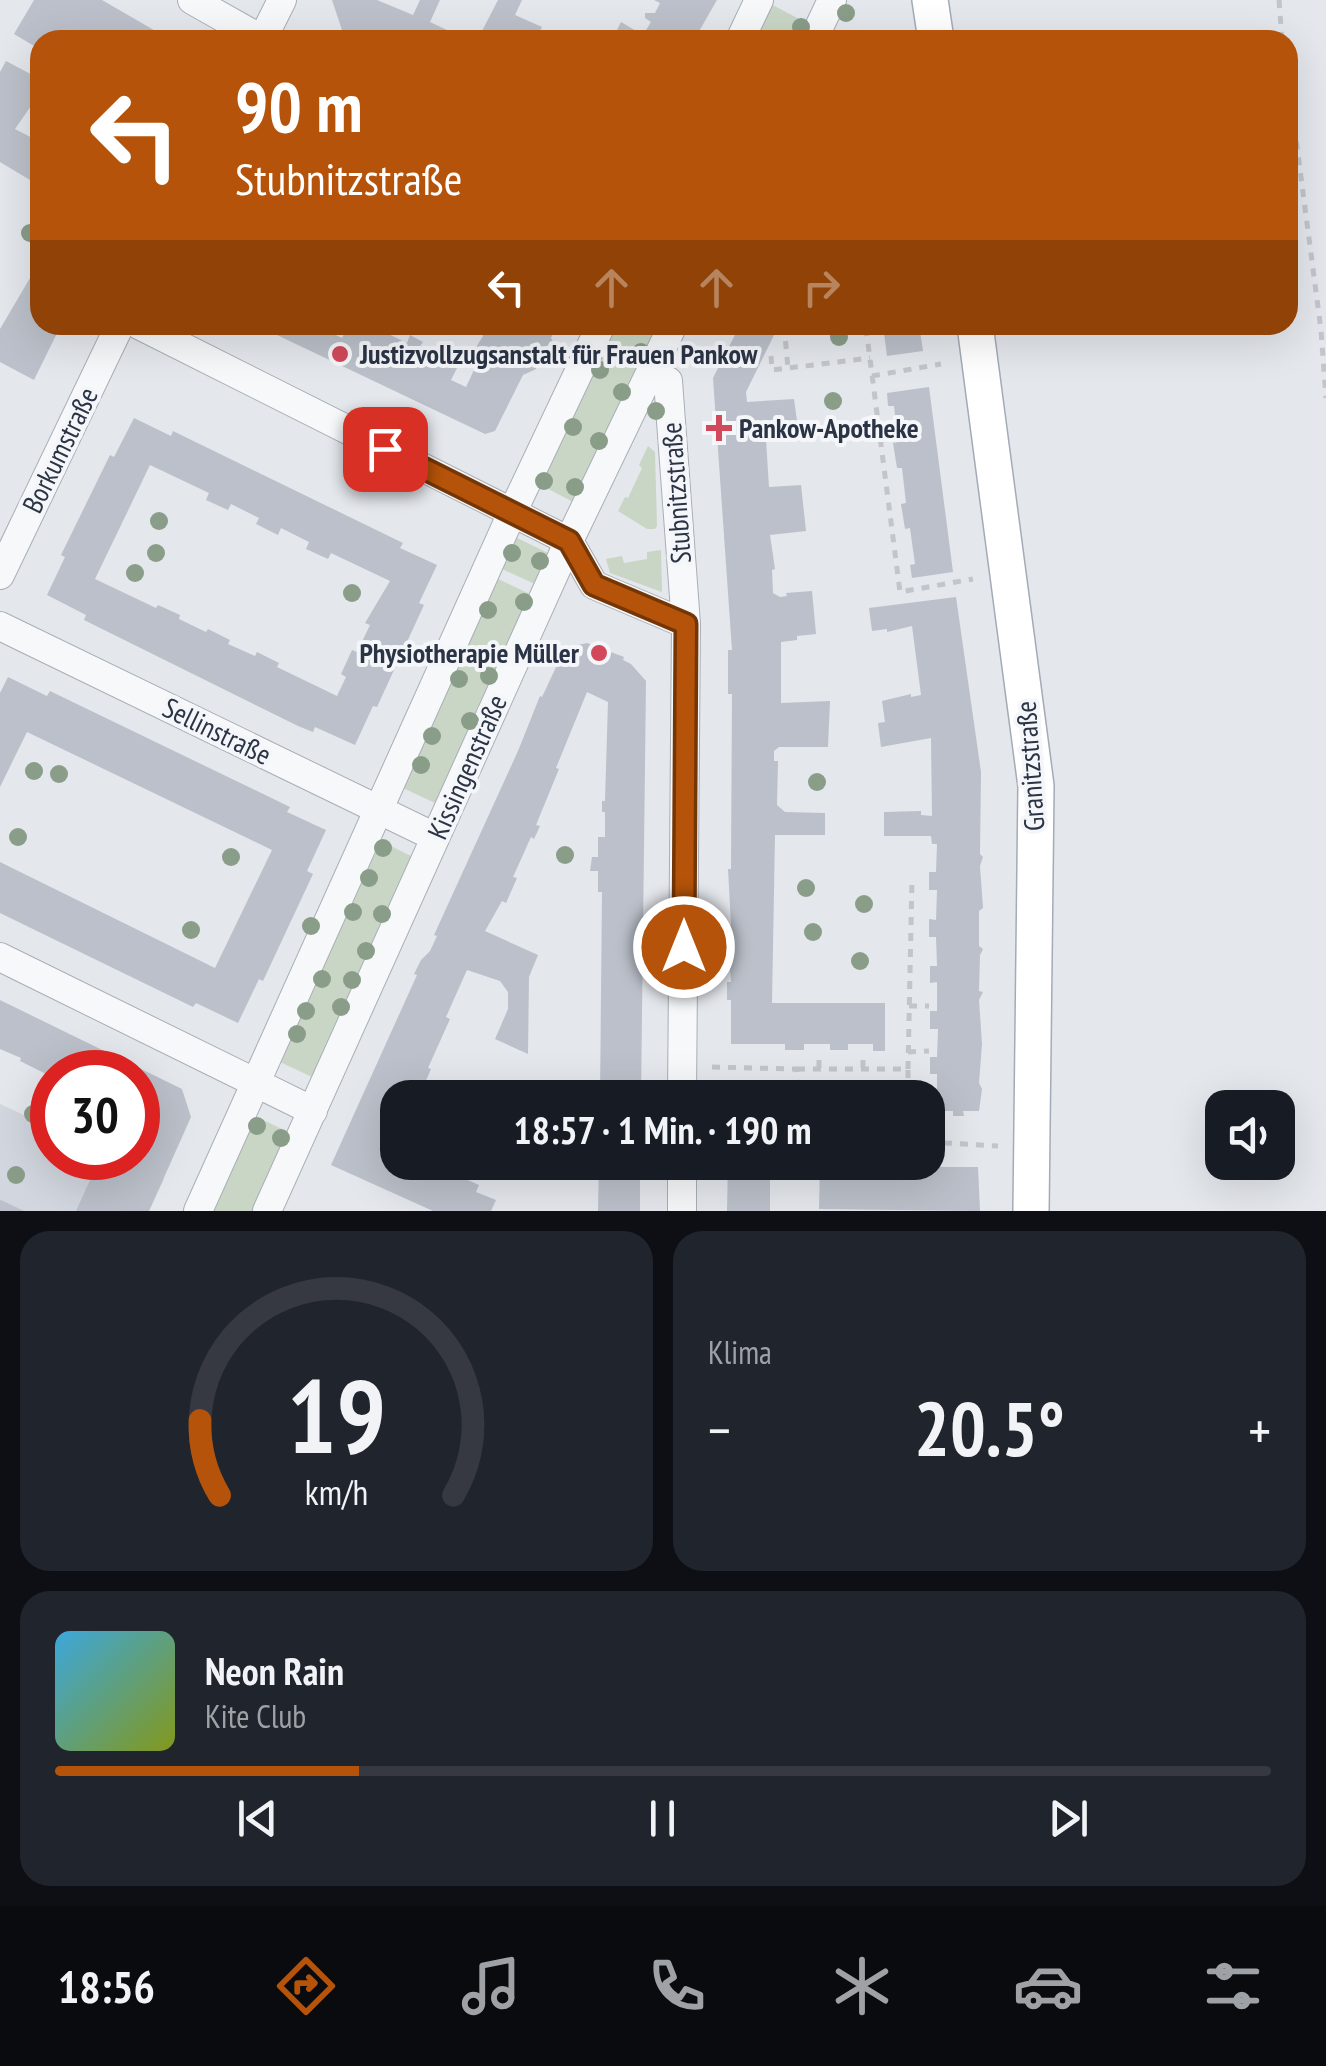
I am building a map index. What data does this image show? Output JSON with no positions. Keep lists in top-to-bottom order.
{
  "streets": {
    "main road": ["Granitzstraße"],
    "street": [
      "Borkumstraße",
      "Stubnitzstraße",
      "Sellinstraße",
      "Kissingenstraße"
    ]
  },
  "crossings": [
    ["Stubnitzstraße", "Kissingenstraße"],
    ["Sellinstraße", "Kissingenstraße"]
  ],
  "places": {
    "other": ["Justizvollzugsanstalt für Frauen Pankow", "Physiotherapie Müller"],
    "health": ["Pankow-Apotheke"]
  },
  "page": {
    "turn": ["90 m", "Stubnitzstraße"],
    "limit": "30",
    "trip": "18:57 · 1 Min. · 190 m",
    "tile": "Klima",
    "heat": ["−", "20.5°", "+"],
    "song": ["Neon Rain", "Kite Club"],
    "tabs": "18:56",
    "gauge": ["19", "km/h"]
  }
}
